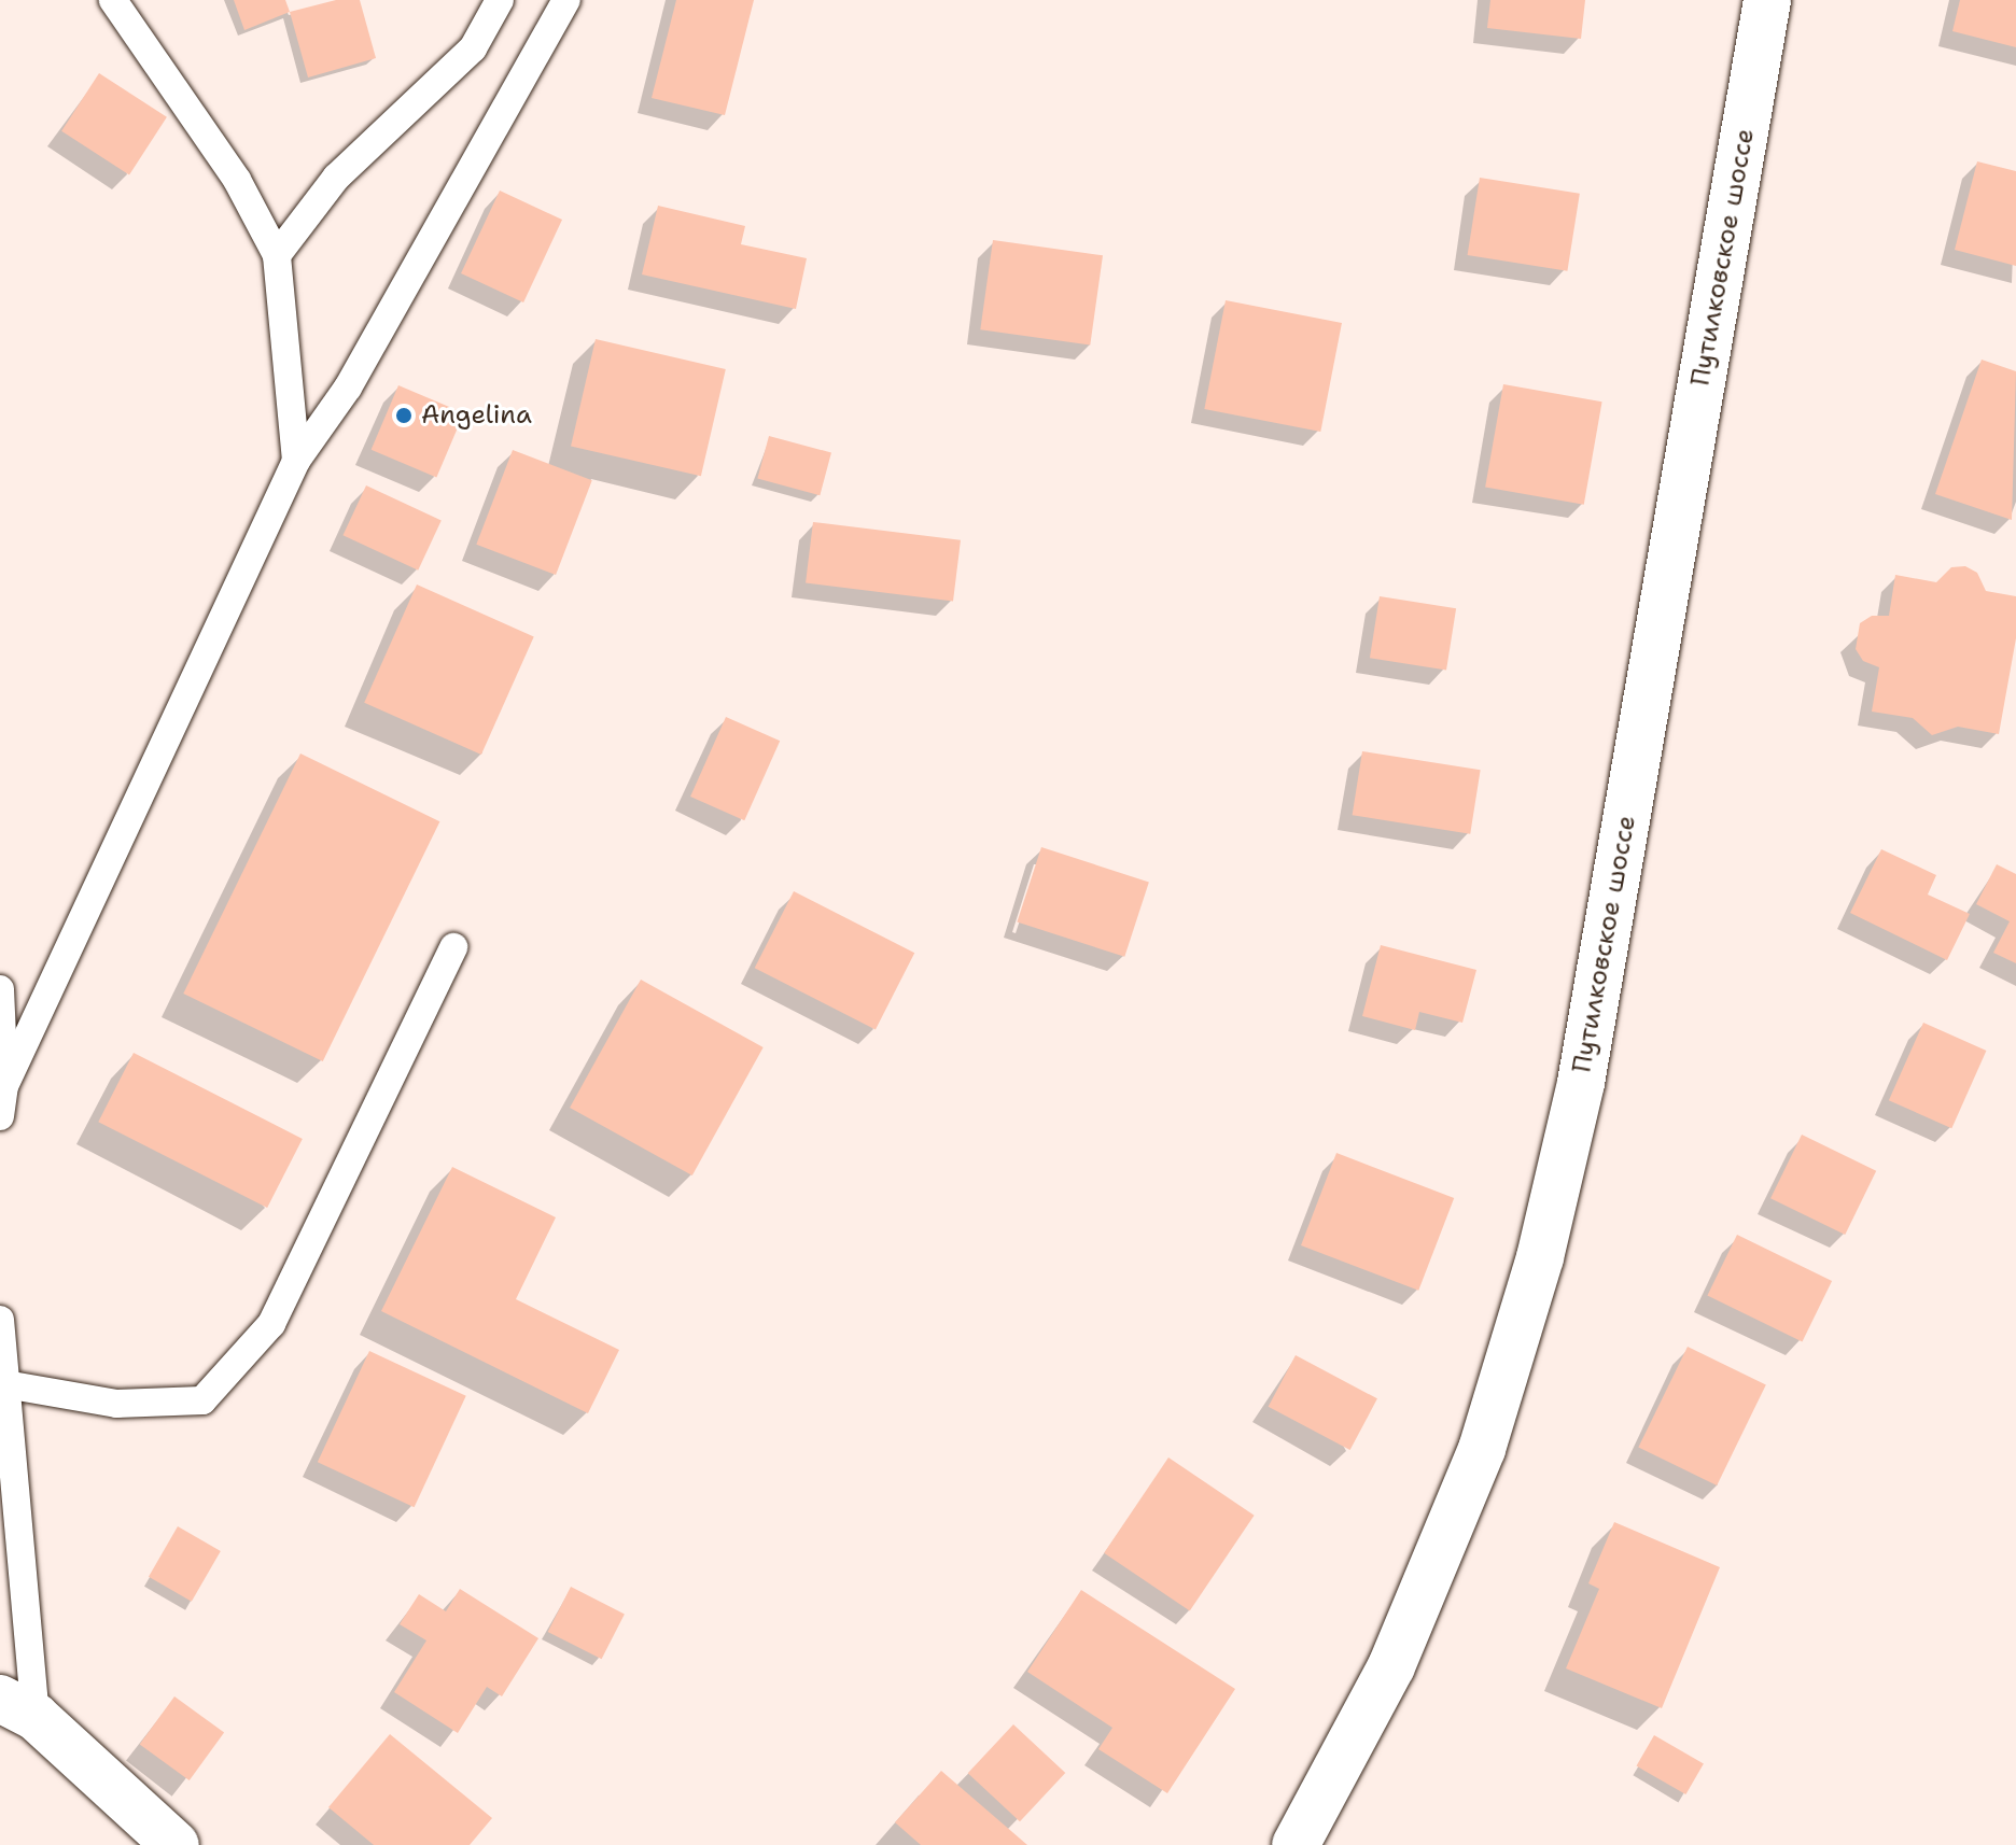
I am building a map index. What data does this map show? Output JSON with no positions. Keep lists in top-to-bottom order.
{
  "streets": {
    "main road": ["Путилковское шоссе"]
  },
  "places": ["Angelina"]
}
